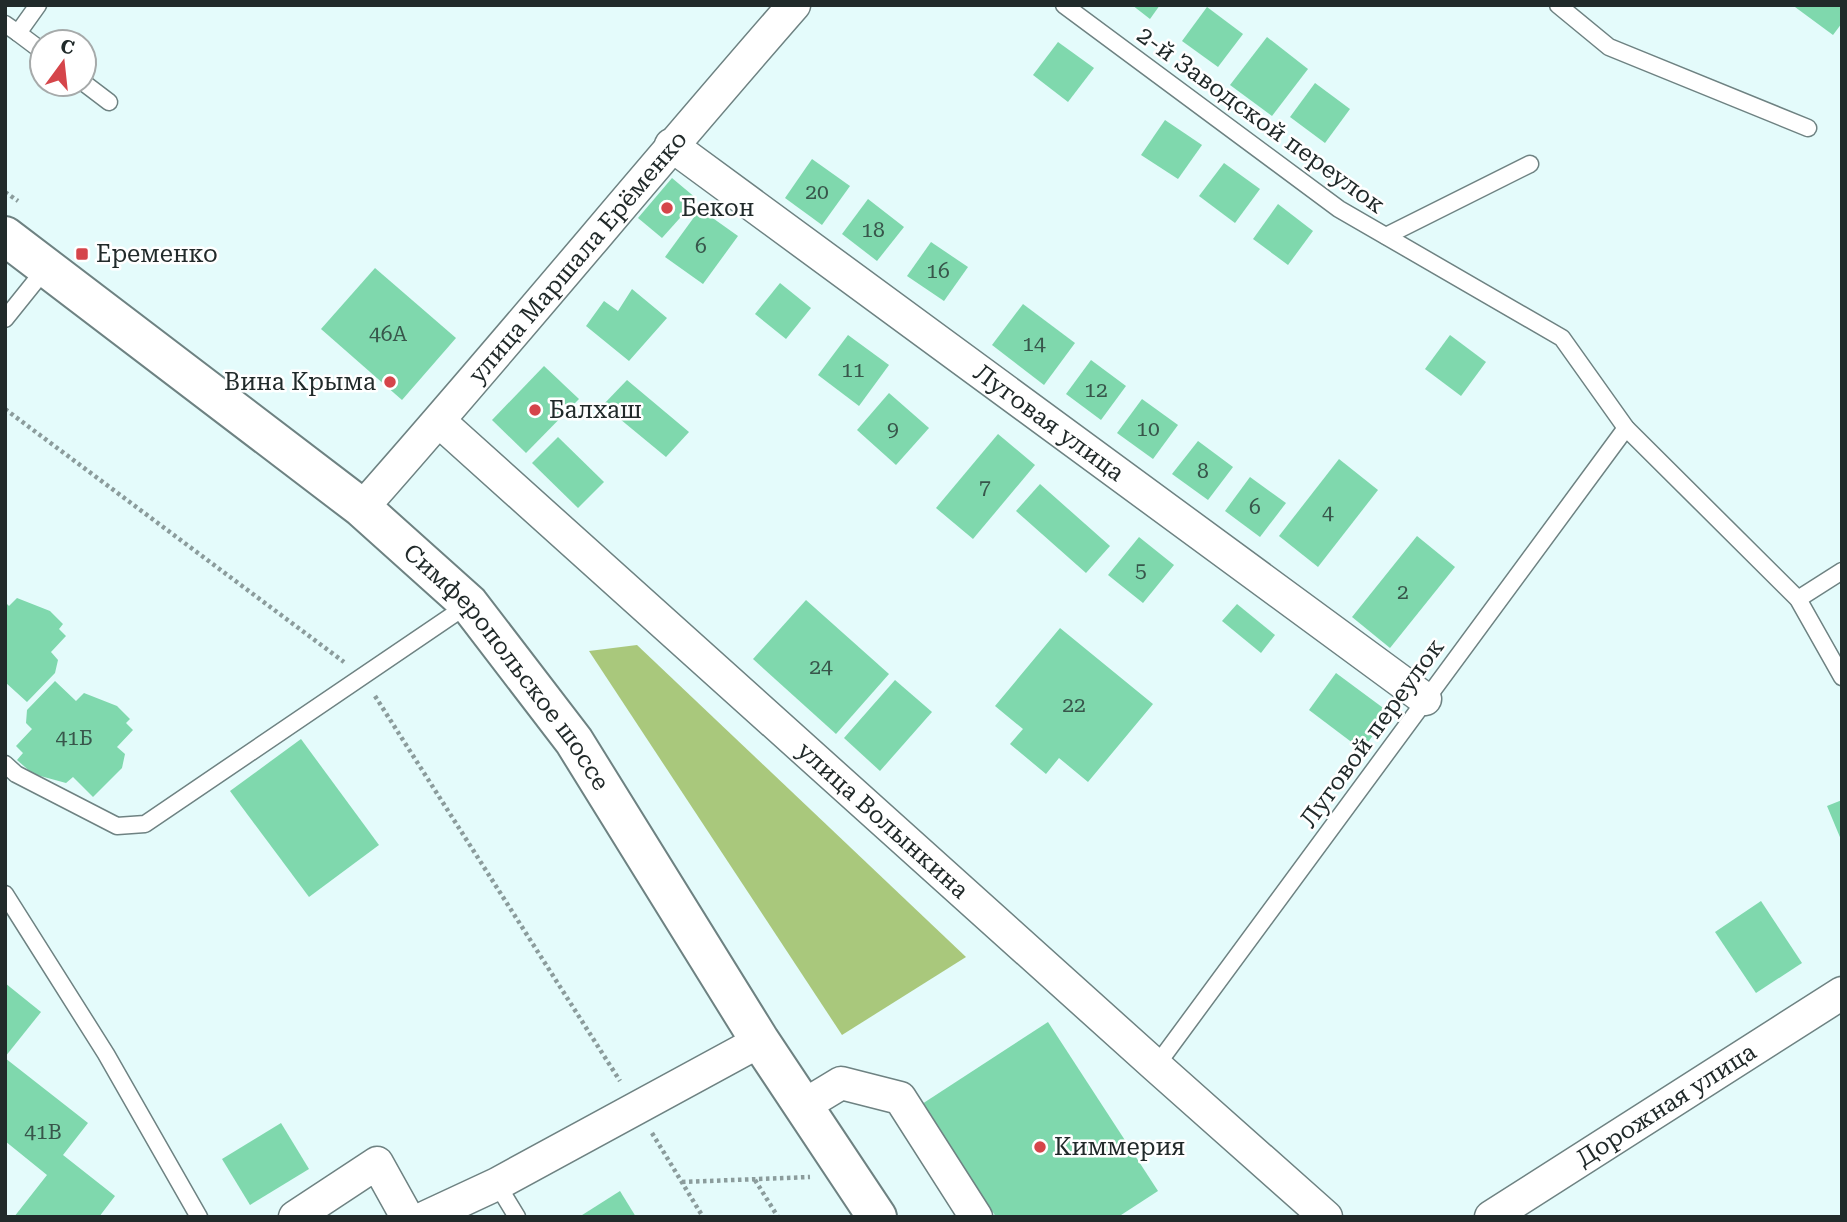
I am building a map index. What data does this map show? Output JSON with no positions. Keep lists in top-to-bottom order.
{
  "streets": {
    "main road": ["Симферопольское шоссе"],
    "street": [
      "улица Маршала Ерёменко",
      "Луговая улица",
      "улица Волынкина",
      "Дорожная улица"
    ],
    "lane": ["2-й Заводской переулок", "Луговой переулок"]
  },
  "crossings": [
    ["2-й Заводской переулок", "Луговой переулок"],
    ["улица Маршала Ерёменко", "Луговая улица"],
    ["улица Маршала Ерёменко", "Симферопольское шоссе"],
    ["улица Маршала Ерёменко", "улица Волынкина"],
    ["Луговая улица", "Луговой переулок"],
    ["Луговой переулок", "улица Волынкина"]
  ],
  "places": {
    "other": [
      "Бекон",
      "Вина Крыма",
      "Балхаш",
      "Киммерия"
    ],
    "transit": ["Еременко"]
  },
  "house_numbers": [
    "20",
    "18",
    "6",
    "16",
    "46А",
    "14",
    "11",
    "12",
    "9",
    "10",
    "8",
    "7",
    "6",
    "4",
    "5",
    "2",
    "24",
    "22",
    "41Б",
    "41В"
  ],
  "north": "top"
}
